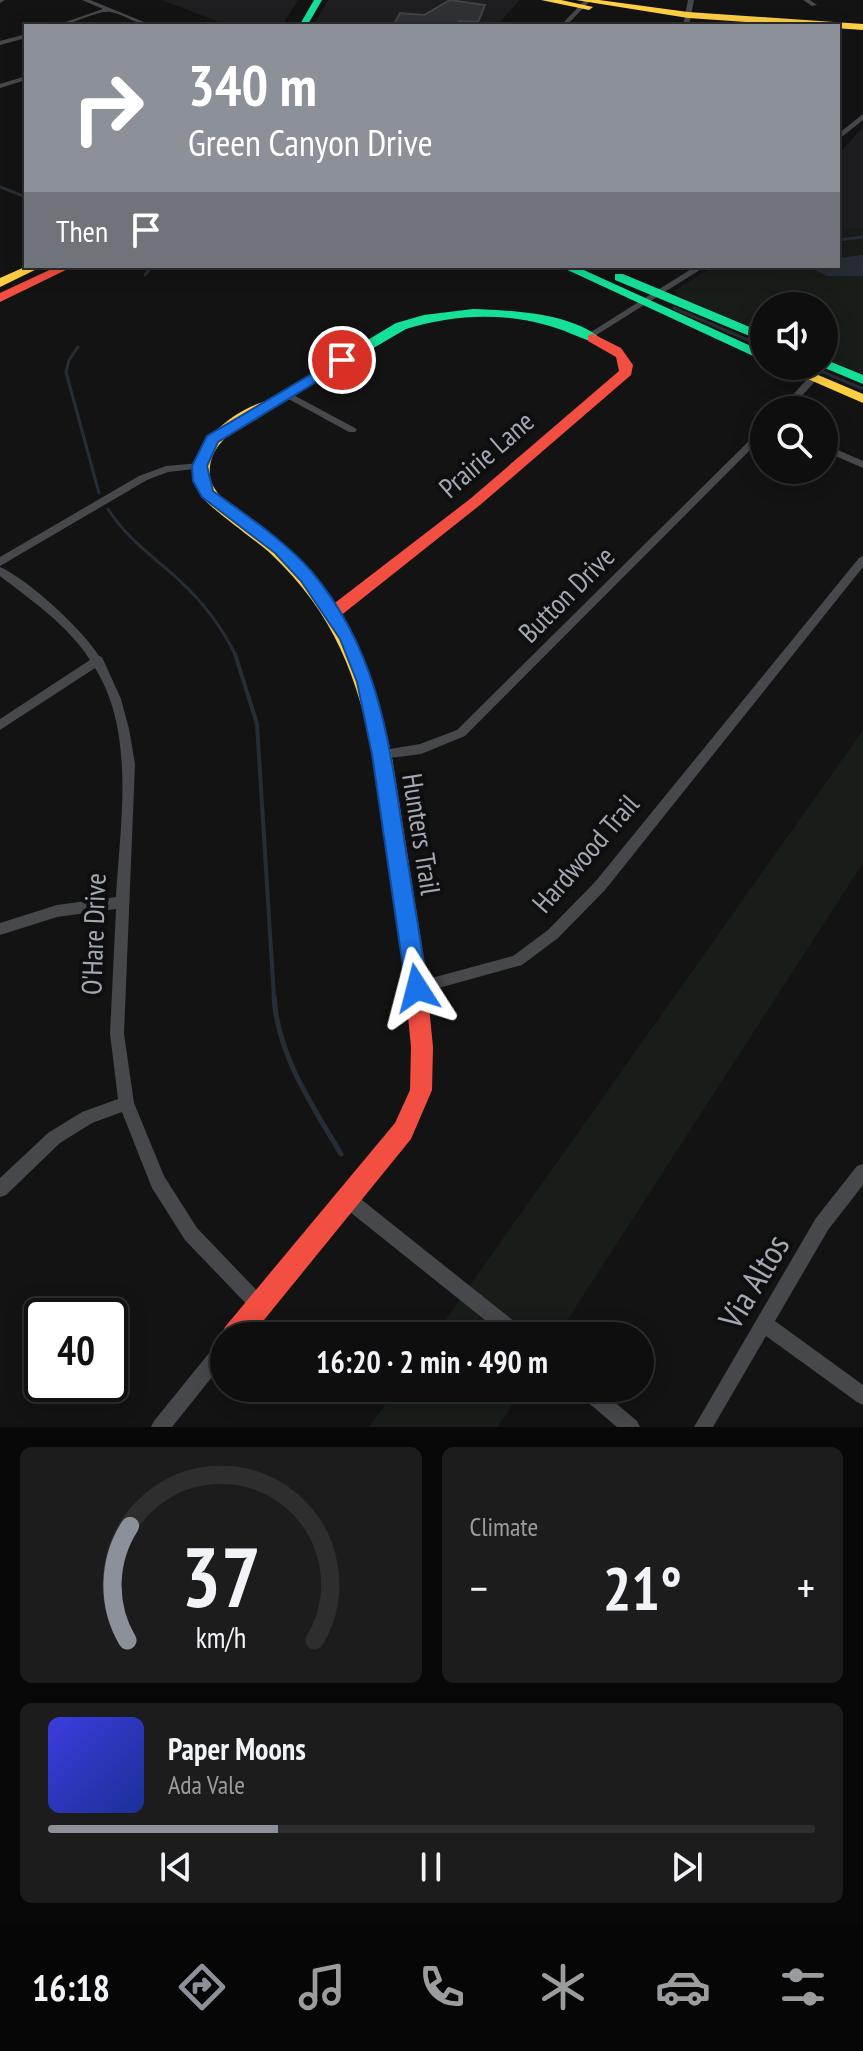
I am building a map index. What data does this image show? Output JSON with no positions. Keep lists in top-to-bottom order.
{
  "streets": {
    "street": [
      "Prairie Lane",
      "Button Drive",
      "Hunters Trail",
      "Hardwood Trail",
      "O'Hare Drive",
      "Via Altos"
    ]
  },
  "crossings": [
    ["Prairie Lane", "Hunters Trail"],
    ["Button Drive", "Hunters Trail"],
    ["Hunters Trail", "Hardwood Trail"]
  ],
  "page": {
    "turn": ["340 m", "Green Canyon Drive"],
    "then": "Then",
    "limit": "40",
    "trip": "16:20 · 2 min · 490 m",
    "tile": "Climate",
    "heat": ["−", "21°", "+"],
    "song": ["Paper Moons", "Ada Vale"],
    "tabs": "16:18",
    "gauge": ["37", "km/h"]
  }
}
